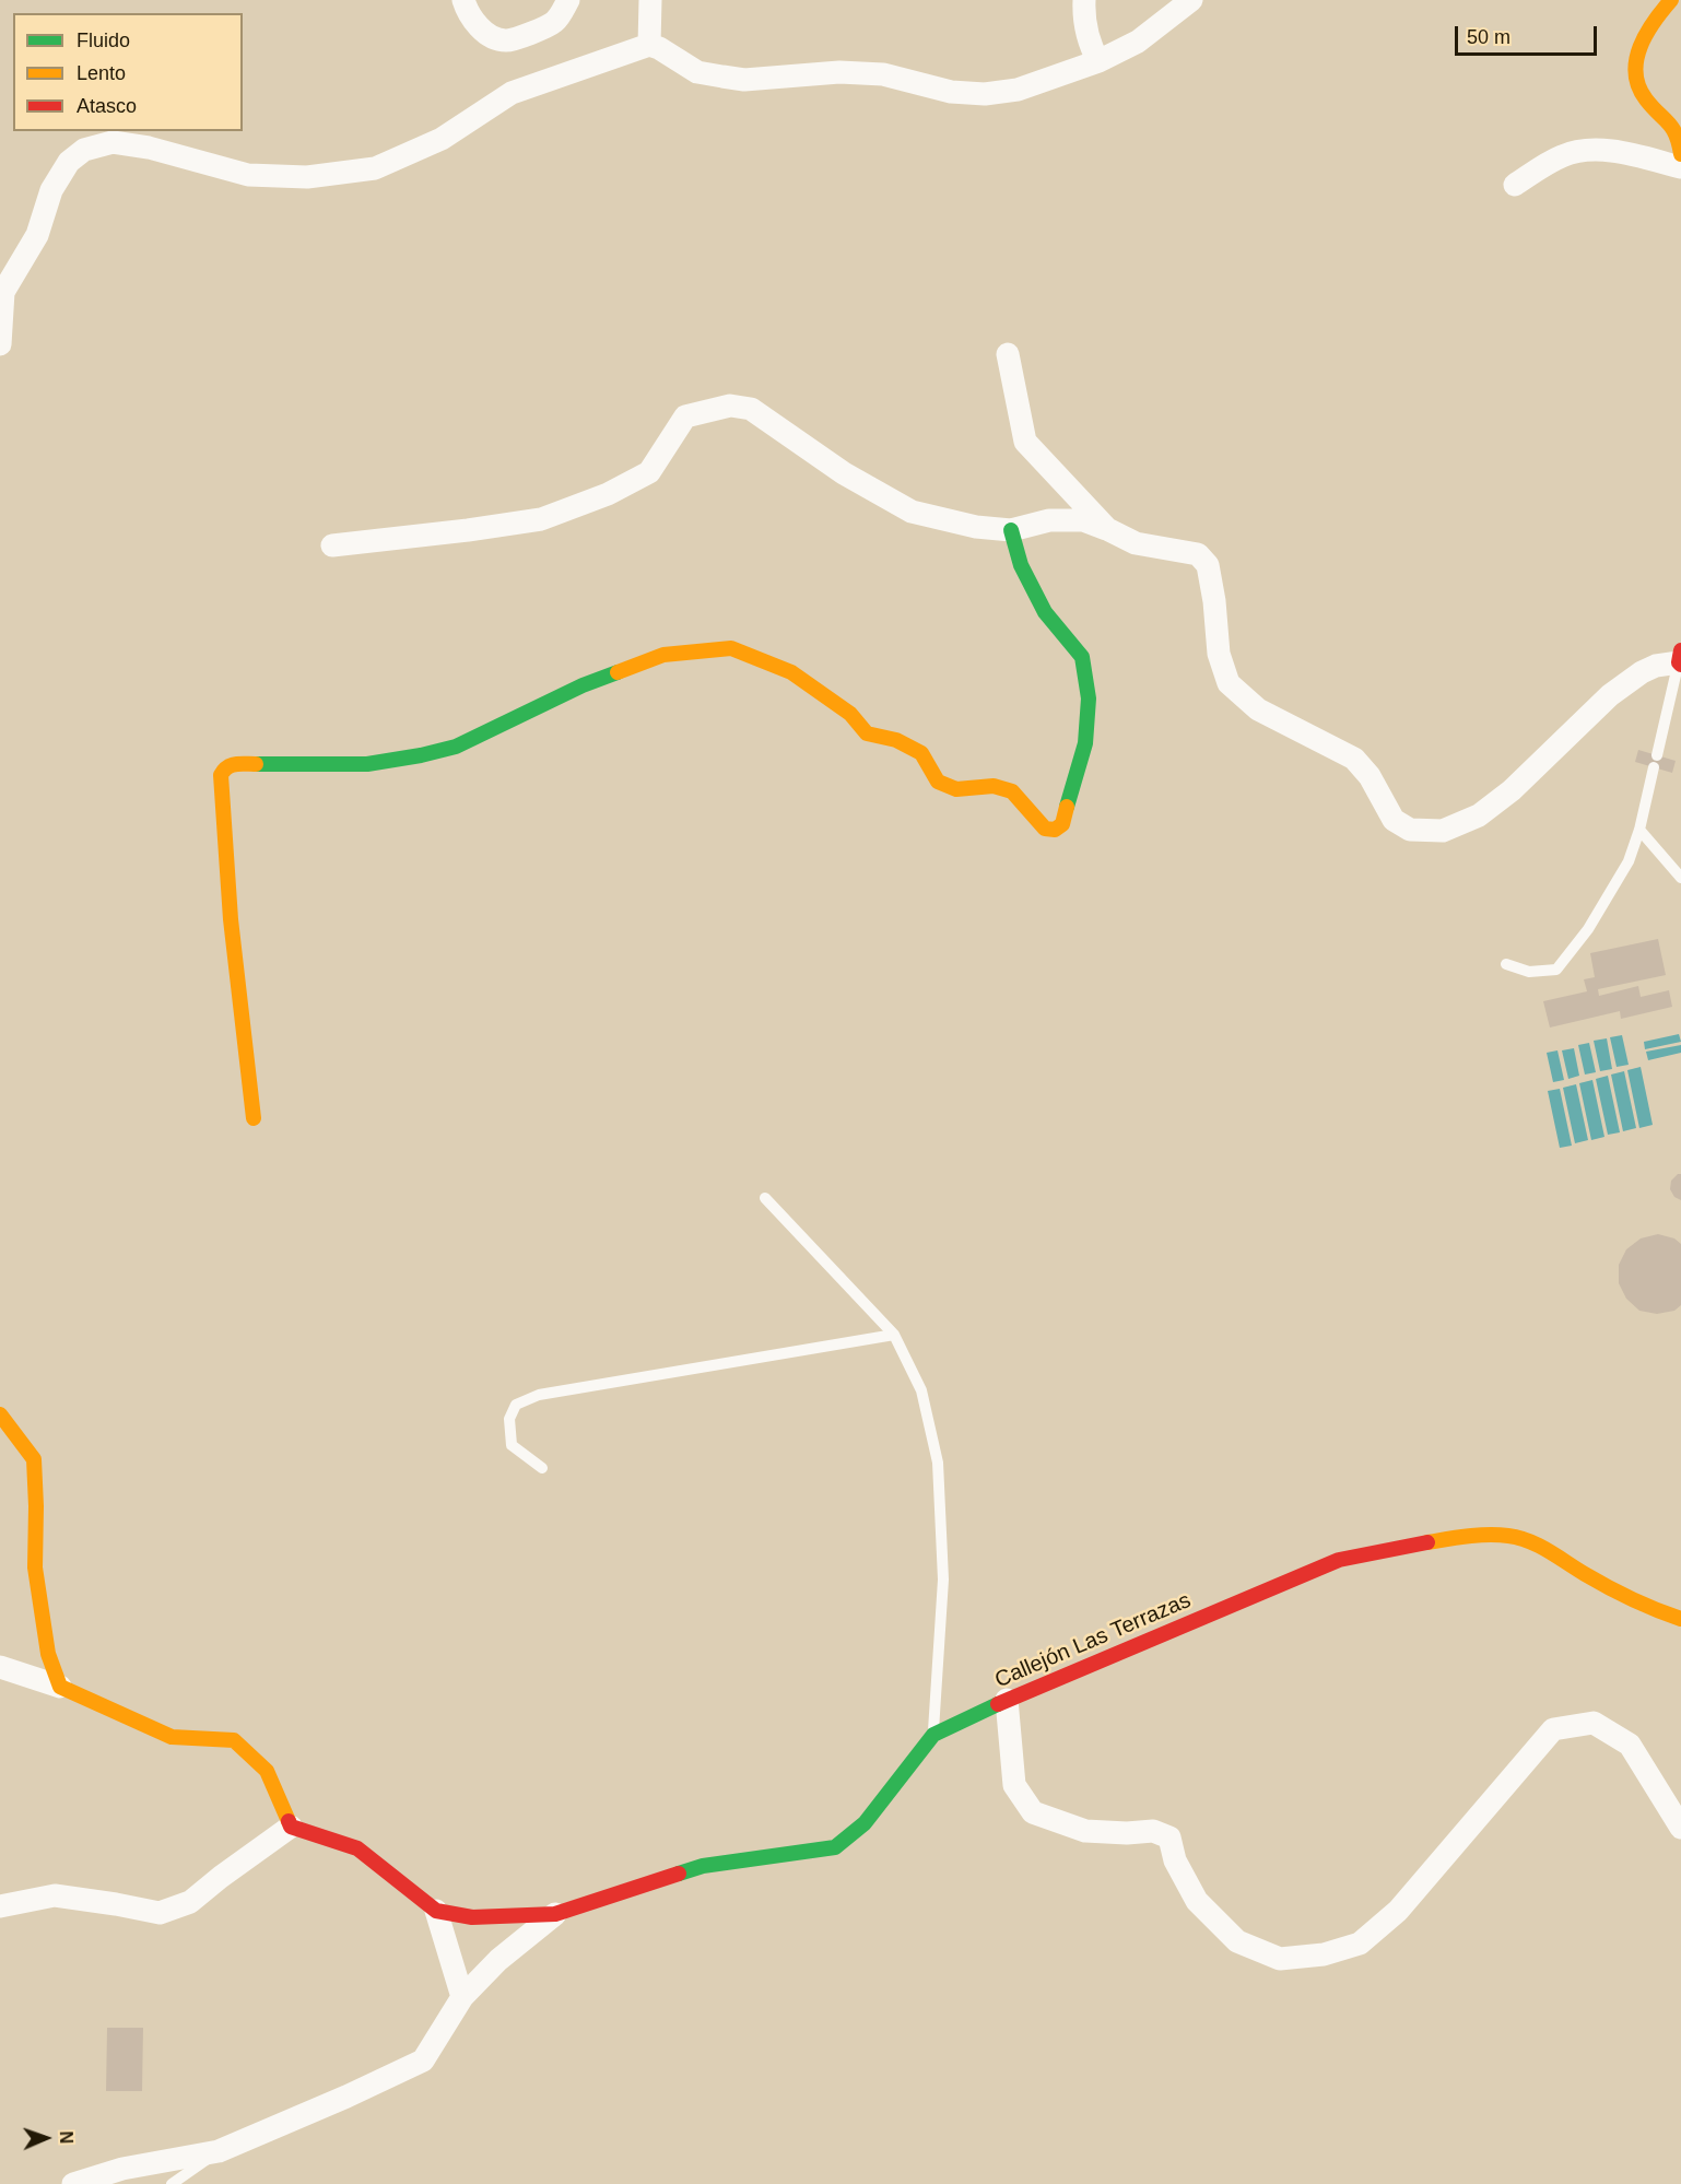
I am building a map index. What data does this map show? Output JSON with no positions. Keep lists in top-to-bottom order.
{
  "streets": {
    "street": ["Callejón Las Terrazas"]
  },
  "legend": ["Fluido", "Lento", "Atasco"],
  "scale_bar": "50 m",
  "north": "right"
}
